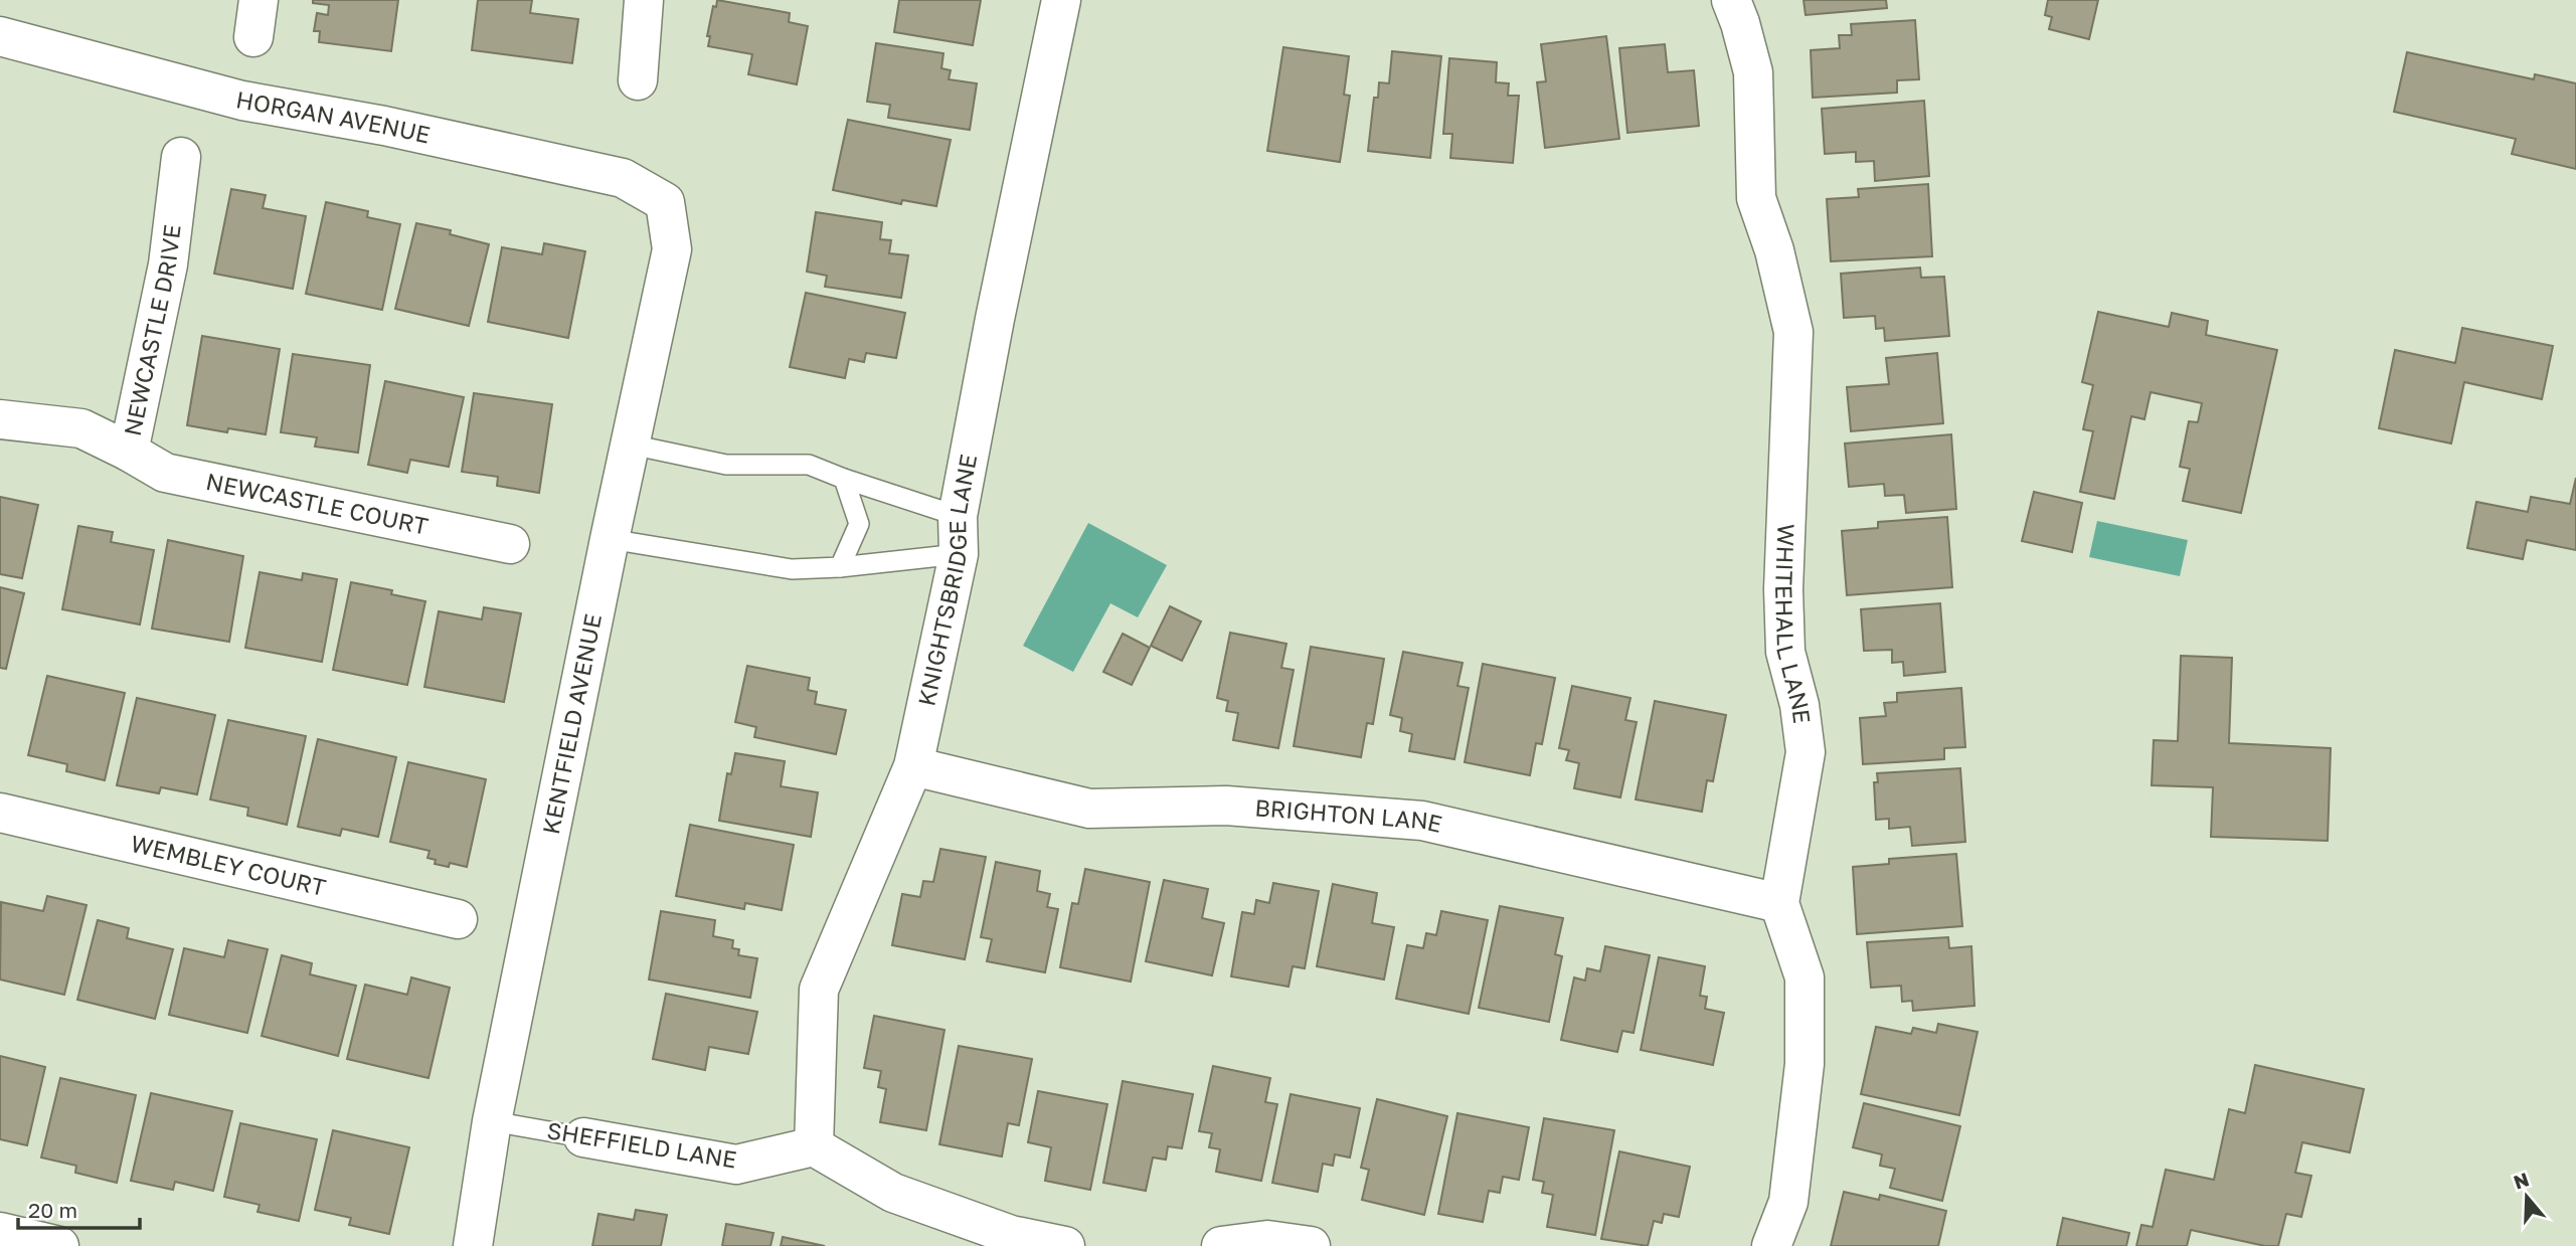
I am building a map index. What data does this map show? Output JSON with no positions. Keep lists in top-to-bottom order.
{
  "streets": {
    "street": [
      "HORGAN AVENUE",
      "NEWCASTLE DRIVE",
      "NEWCASTLE COURT",
      "KNIGHTSBRIDGE LANE",
      "WHITEHALL LANE",
      "KENTFIELD AVENUE",
      "BRIGHTON LANE",
      "WEMBLEY COURT",
      "SHEFFIELD LANE"
    ]
  },
  "crossings": [
    ["HORGAN AVENUE", "KENTFIELD AVENUE"],
    ["NEWCASTLE DRIVE", "NEWCASTLE COURT"],
    ["KNIGHTSBRIDGE LANE", "BRIGHTON LANE"],
    ["KNIGHTSBRIDGE LANE", "SHEFFIELD LANE"],
    ["WHITEHALL LANE", "BRIGHTON LANE"],
    ["KENTFIELD AVENUE", "SHEFFIELD LANE"]
  ],
  "scale_bar": "20 m",
  "north": "top"
}
